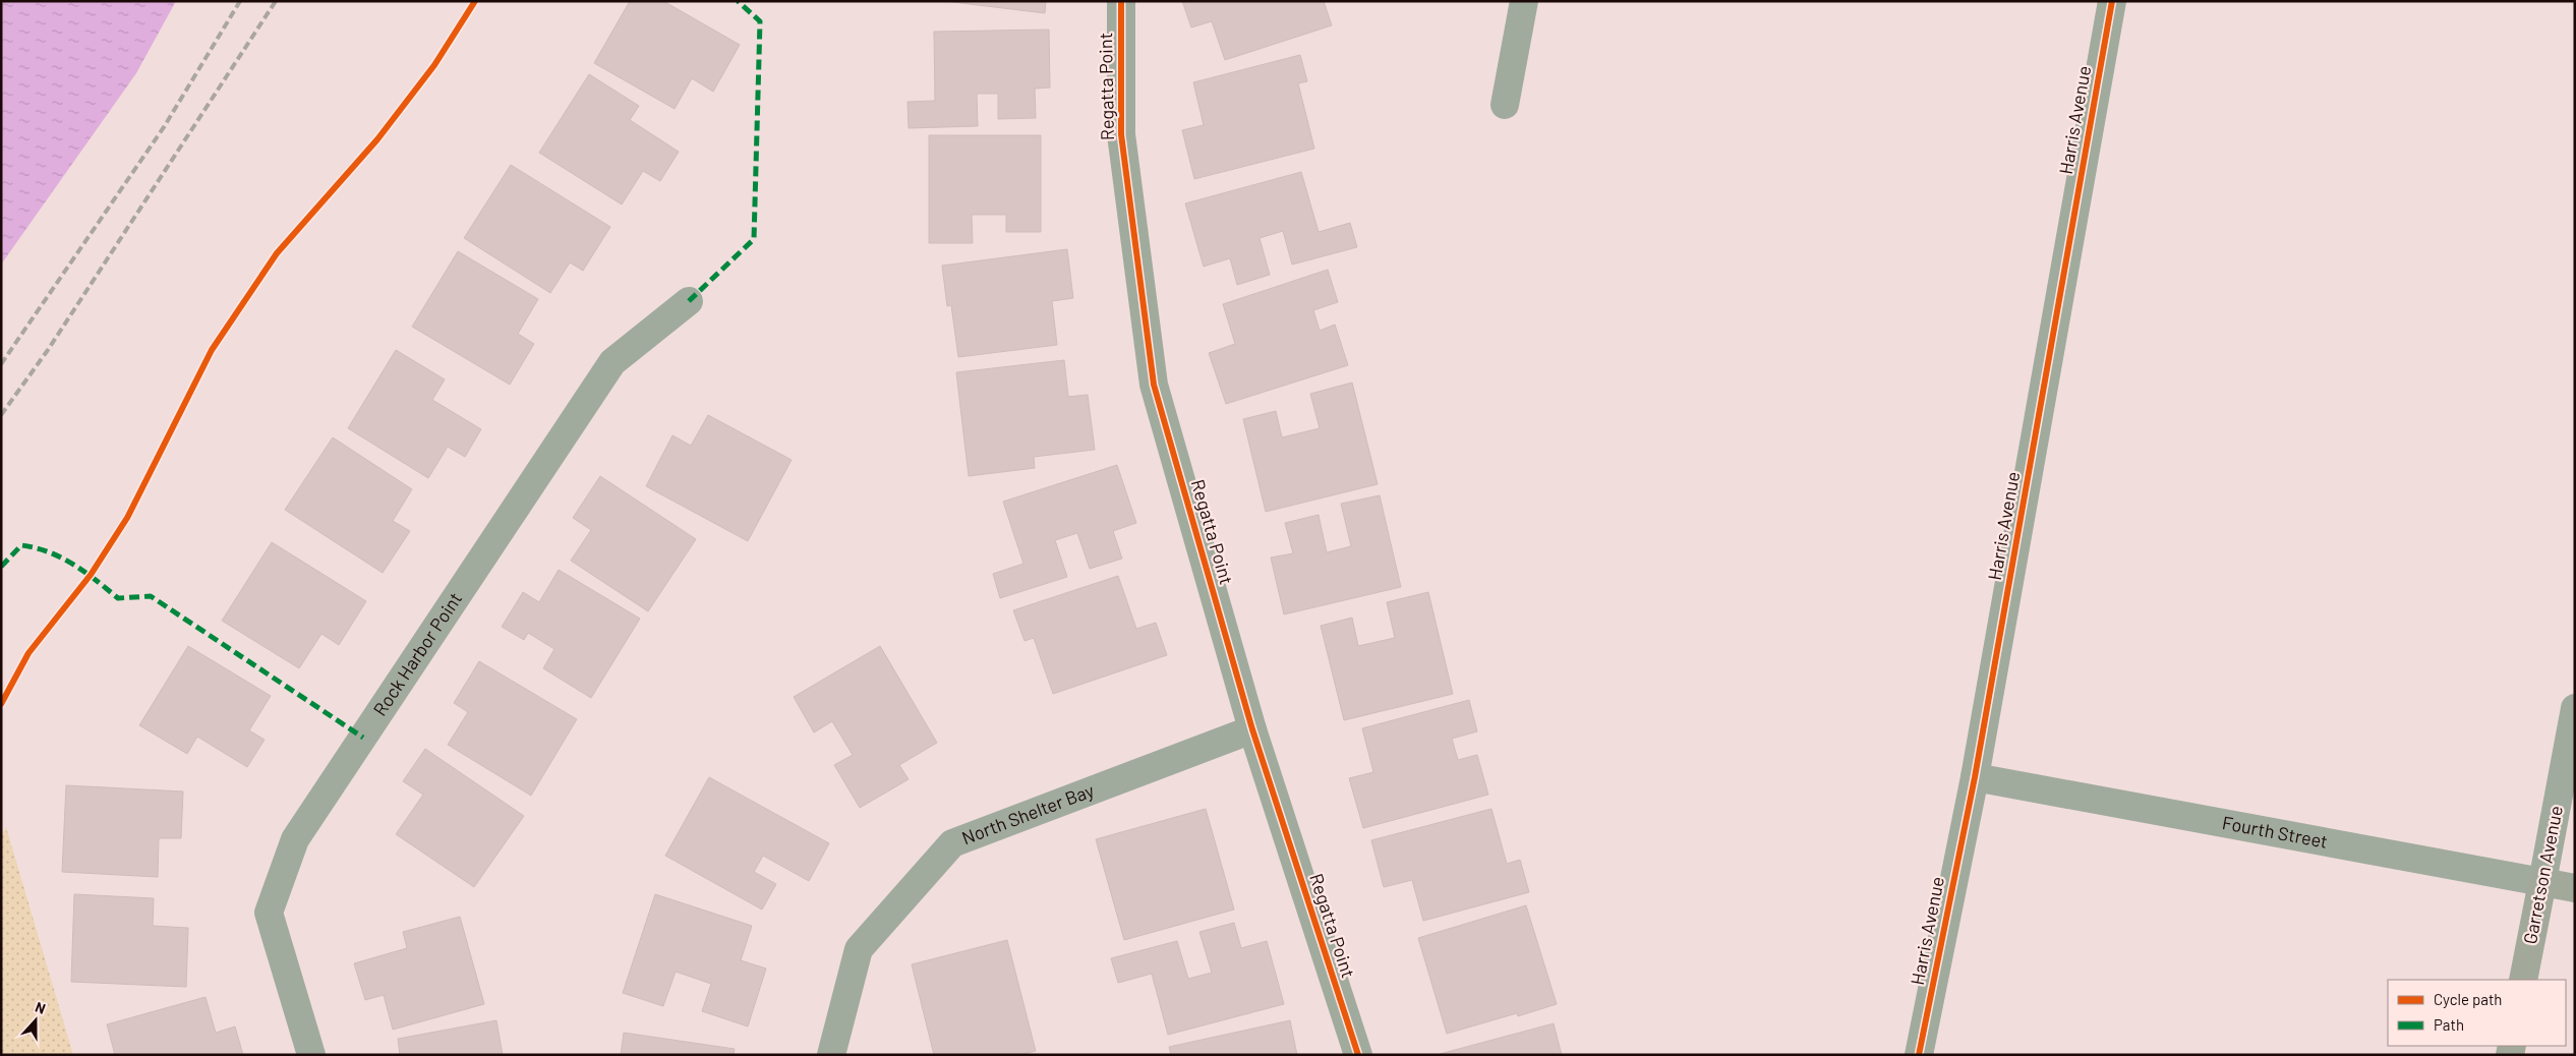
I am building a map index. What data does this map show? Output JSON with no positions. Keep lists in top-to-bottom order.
{
  "streets": {
    "street": [
      "Regatta Point",
      "Harris Avenue",
      "Rock Harbor Point",
      "North Shelter Bay",
      "Fourth Street",
      "Garretson Avenue"
    ]
  },
  "crossings": [
    ["Regatta Point", "North Shelter Bay"],
    ["Harris Avenue", "Fourth Street"],
    ["Fourth Street", "Garretson Avenue"]
  ],
  "legend": ["Cycle path", "Path"],
  "north": "top"
}
